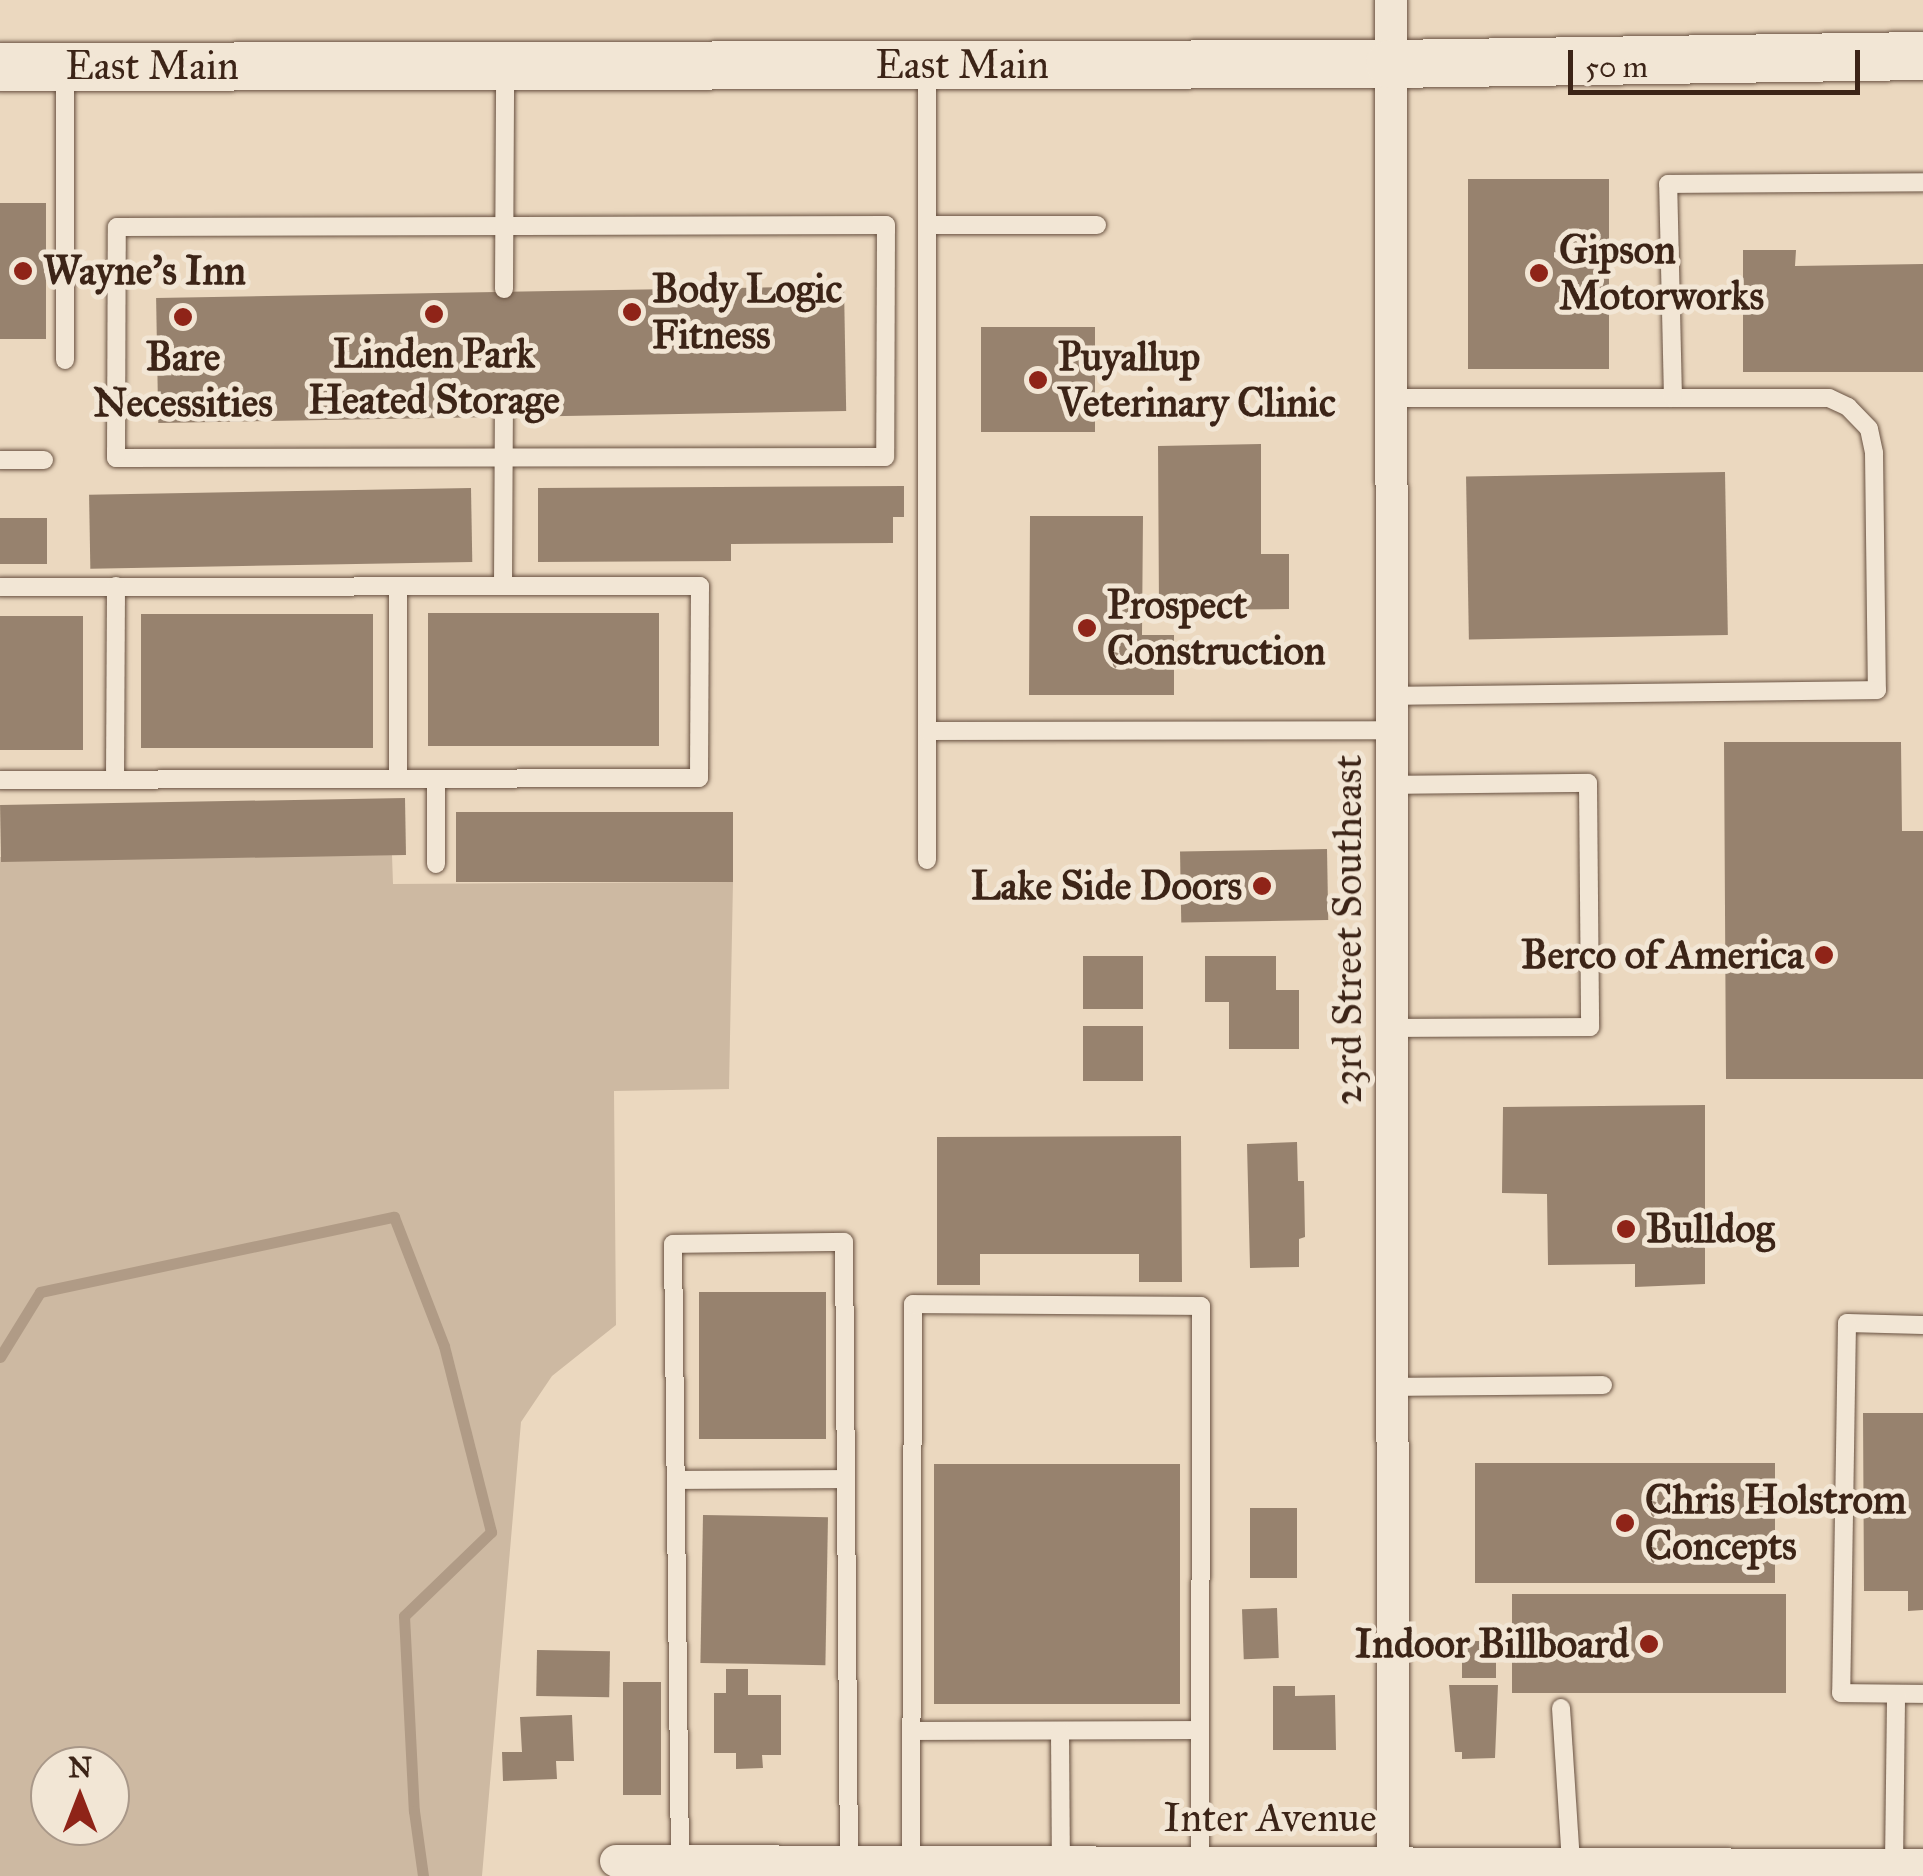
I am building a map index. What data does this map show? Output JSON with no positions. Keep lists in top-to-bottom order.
{
  "streets": {
    "main road": ["East Main"],
    "street": ["23rd Street Southeast", "Inter Avenue"]
  },
  "crossings": [
    ["East Main", "23rd Street Southeast"],
    ["23rd Street Southeast", "Inter Avenue"]
  ],
  "places": [
    "Wayne's Inn",
    "Gipson Motorworks",
    "Body Logic Fitness",
    "Linden Park Heated Storage",
    "Bare Necessities",
    "Puyallup Veterinary Clinic",
    "Prospect Construction",
    "Lake Side Doors",
    "Berco of America",
    "Bulldog",
    "Chris Holstrom Concepts",
    "Indoor Billboard"
  ],
  "scale_bar": "50 m",
  "north": "top"
}
